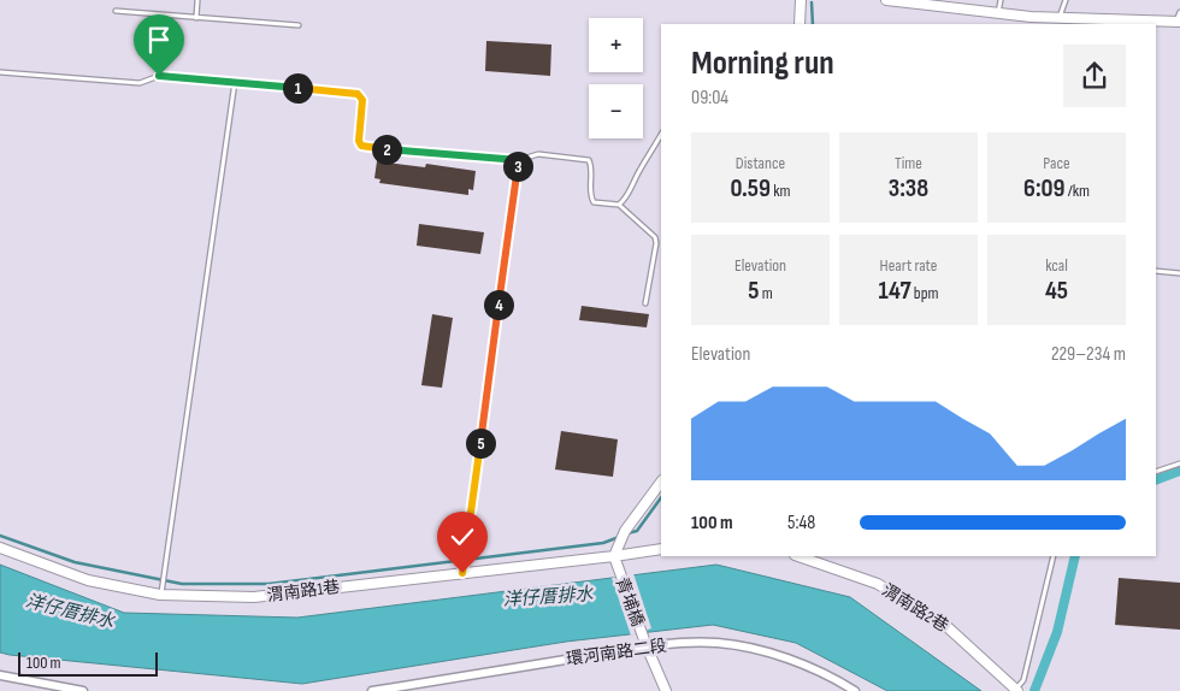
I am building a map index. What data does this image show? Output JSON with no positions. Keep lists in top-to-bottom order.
{
  "streets": {
    "street": [
      "渭南路1巷",
      "青埔橋",
      "渭南路2巷",
      "環河南路二段"
    ]
  },
  "crossings": [
    ["渭南路1巷", "青埔橋"],
    ["青埔橋", "環河南路二段"]
  ],
  "water": ["洋仔厝排水"],
  "scale_bar": "100 m",
  "page": {
    "map_buttons": ["+", "−"],
    "heading": ["Morning run", "09:04"],
    "pins": [
      "1",
      "2",
      "3",
      "4",
      "5"
    ],
    "stats": [
      ["Distance", "0.59 km"],
      ["Time", "3:38"],
      ["Pace", "6:09 /km"],
      ["Elevation", "5 m"],
      ["Heart rate", "147 bpm"],
      ["kcal", "45"]
    ],
    "chart": ["Elevation", "229–234 m"],
    "list": [
      {
        "name": "100 m",
        "note": "5:48"
      }
    ],
    "scale": "100 m"
  }
}
